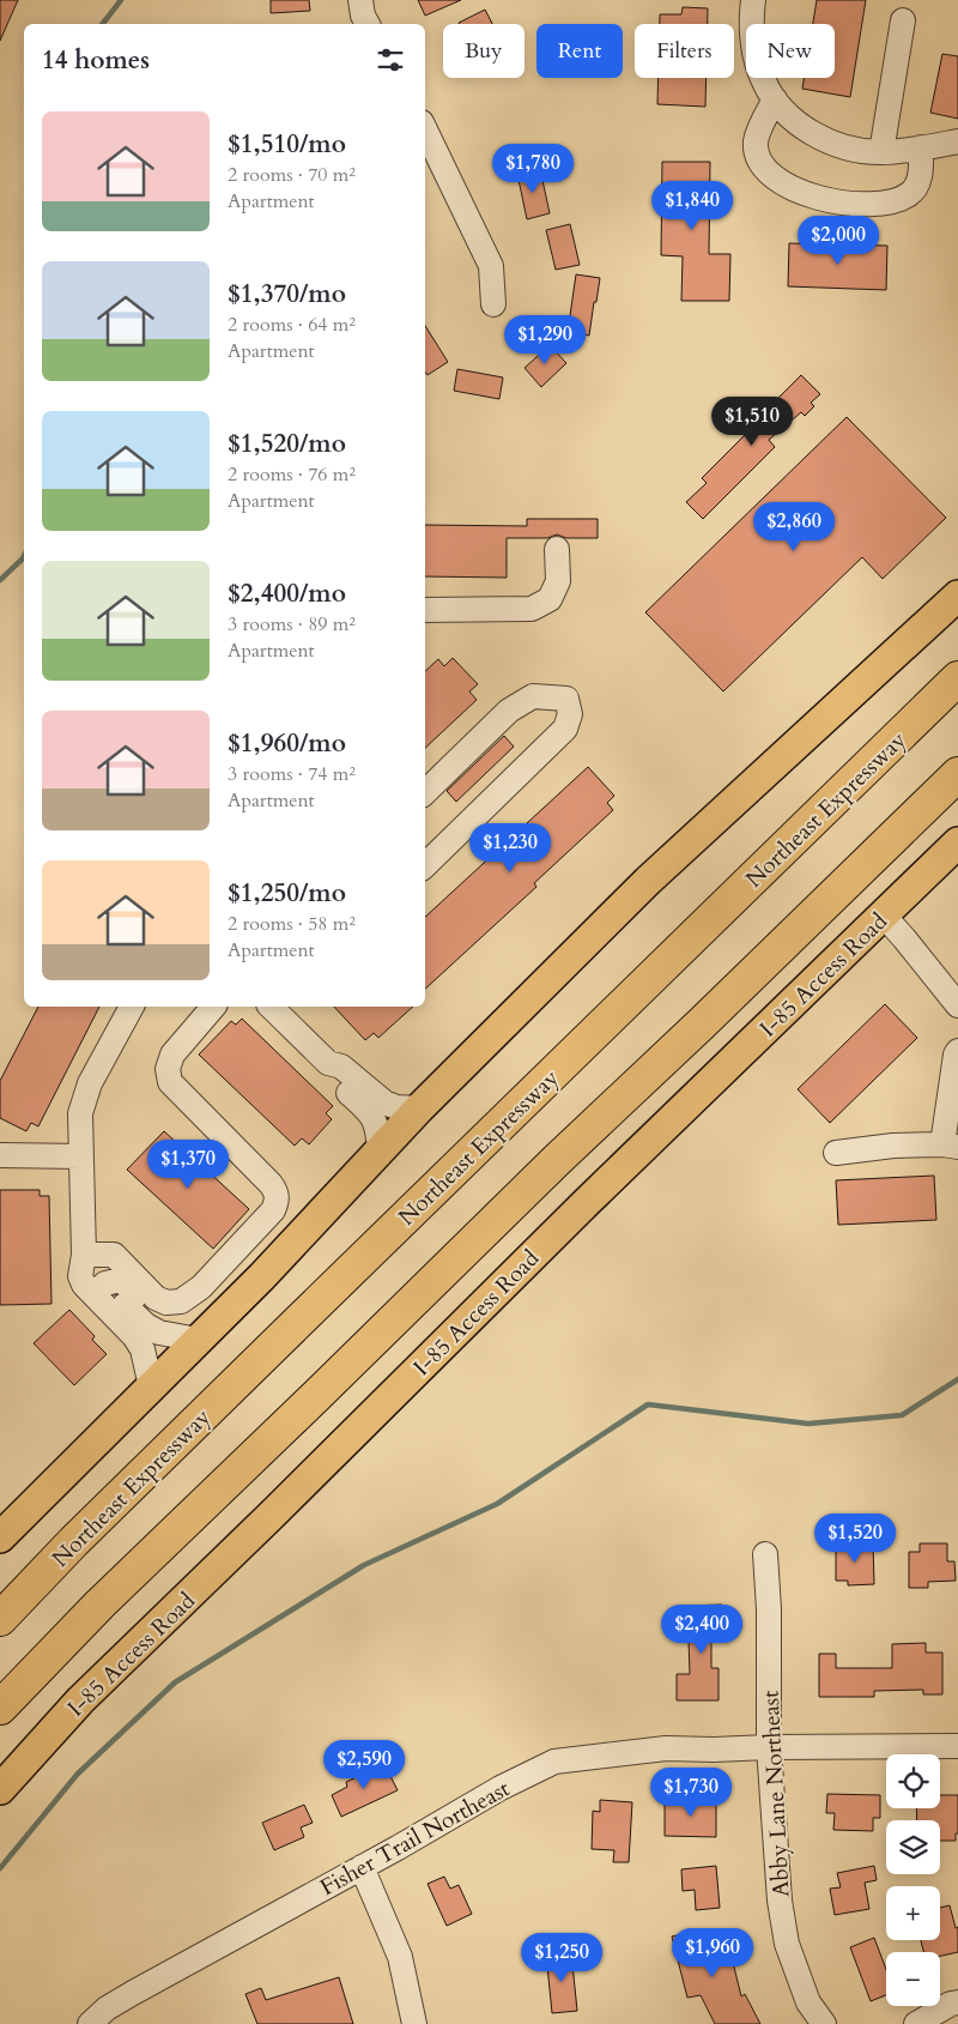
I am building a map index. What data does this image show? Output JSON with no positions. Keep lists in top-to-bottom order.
{
  "streets": {
    "highway": ["Northeast Expressway"],
    "main road": ["I-85 Access Road"],
    "street": ["Abby Lane Northeast", "Fisher Trail Northeast"]
  },
  "crossings": [
    ["Abby Lane Northeast", "Fisher Trail Northeast"]
  ],
  "page": {
    "chip": [
      "Buy",
      "Rent",
      "Filters",
      "New"
    ],
    "heading": "14 homes",
    "list": [
      {
        "name": "$1,510/mo",
        "note": "2 rooms · 70 m² · Apartment"
      },
      {
        "name": "$1,370/mo",
        "note": "2 rooms · 64 m² · Apartment"
      },
      {
        "name": "$1,520/mo",
        "note": "2 rooms · 76 m² · Apartment"
      },
      {
        "name": "$2,400/mo",
        "note": "3 rooms · 89 m² · Apartment"
      },
      {
        "name": "$1,960/mo",
        "note": "3 rooms · 74 m² · Apartment"
      },
      {
        "name": "$1,250/mo",
        "note": "2 rooms · 58 m² · Apartment"
      }
    ],
    "price": [
      "$1,780",
      "$1,840",
      "$2,000",
      "$1,290",
      "$1,510",
      "$2,860",
      "$1,230",
      "$1,370",
      "$1,520",
      "$2,400",
      "$2,590",
      "$1,730",
      "$1,960",
      "$1,250"
    ],
    "map_buttons": ["+", "−"]
  }
}
